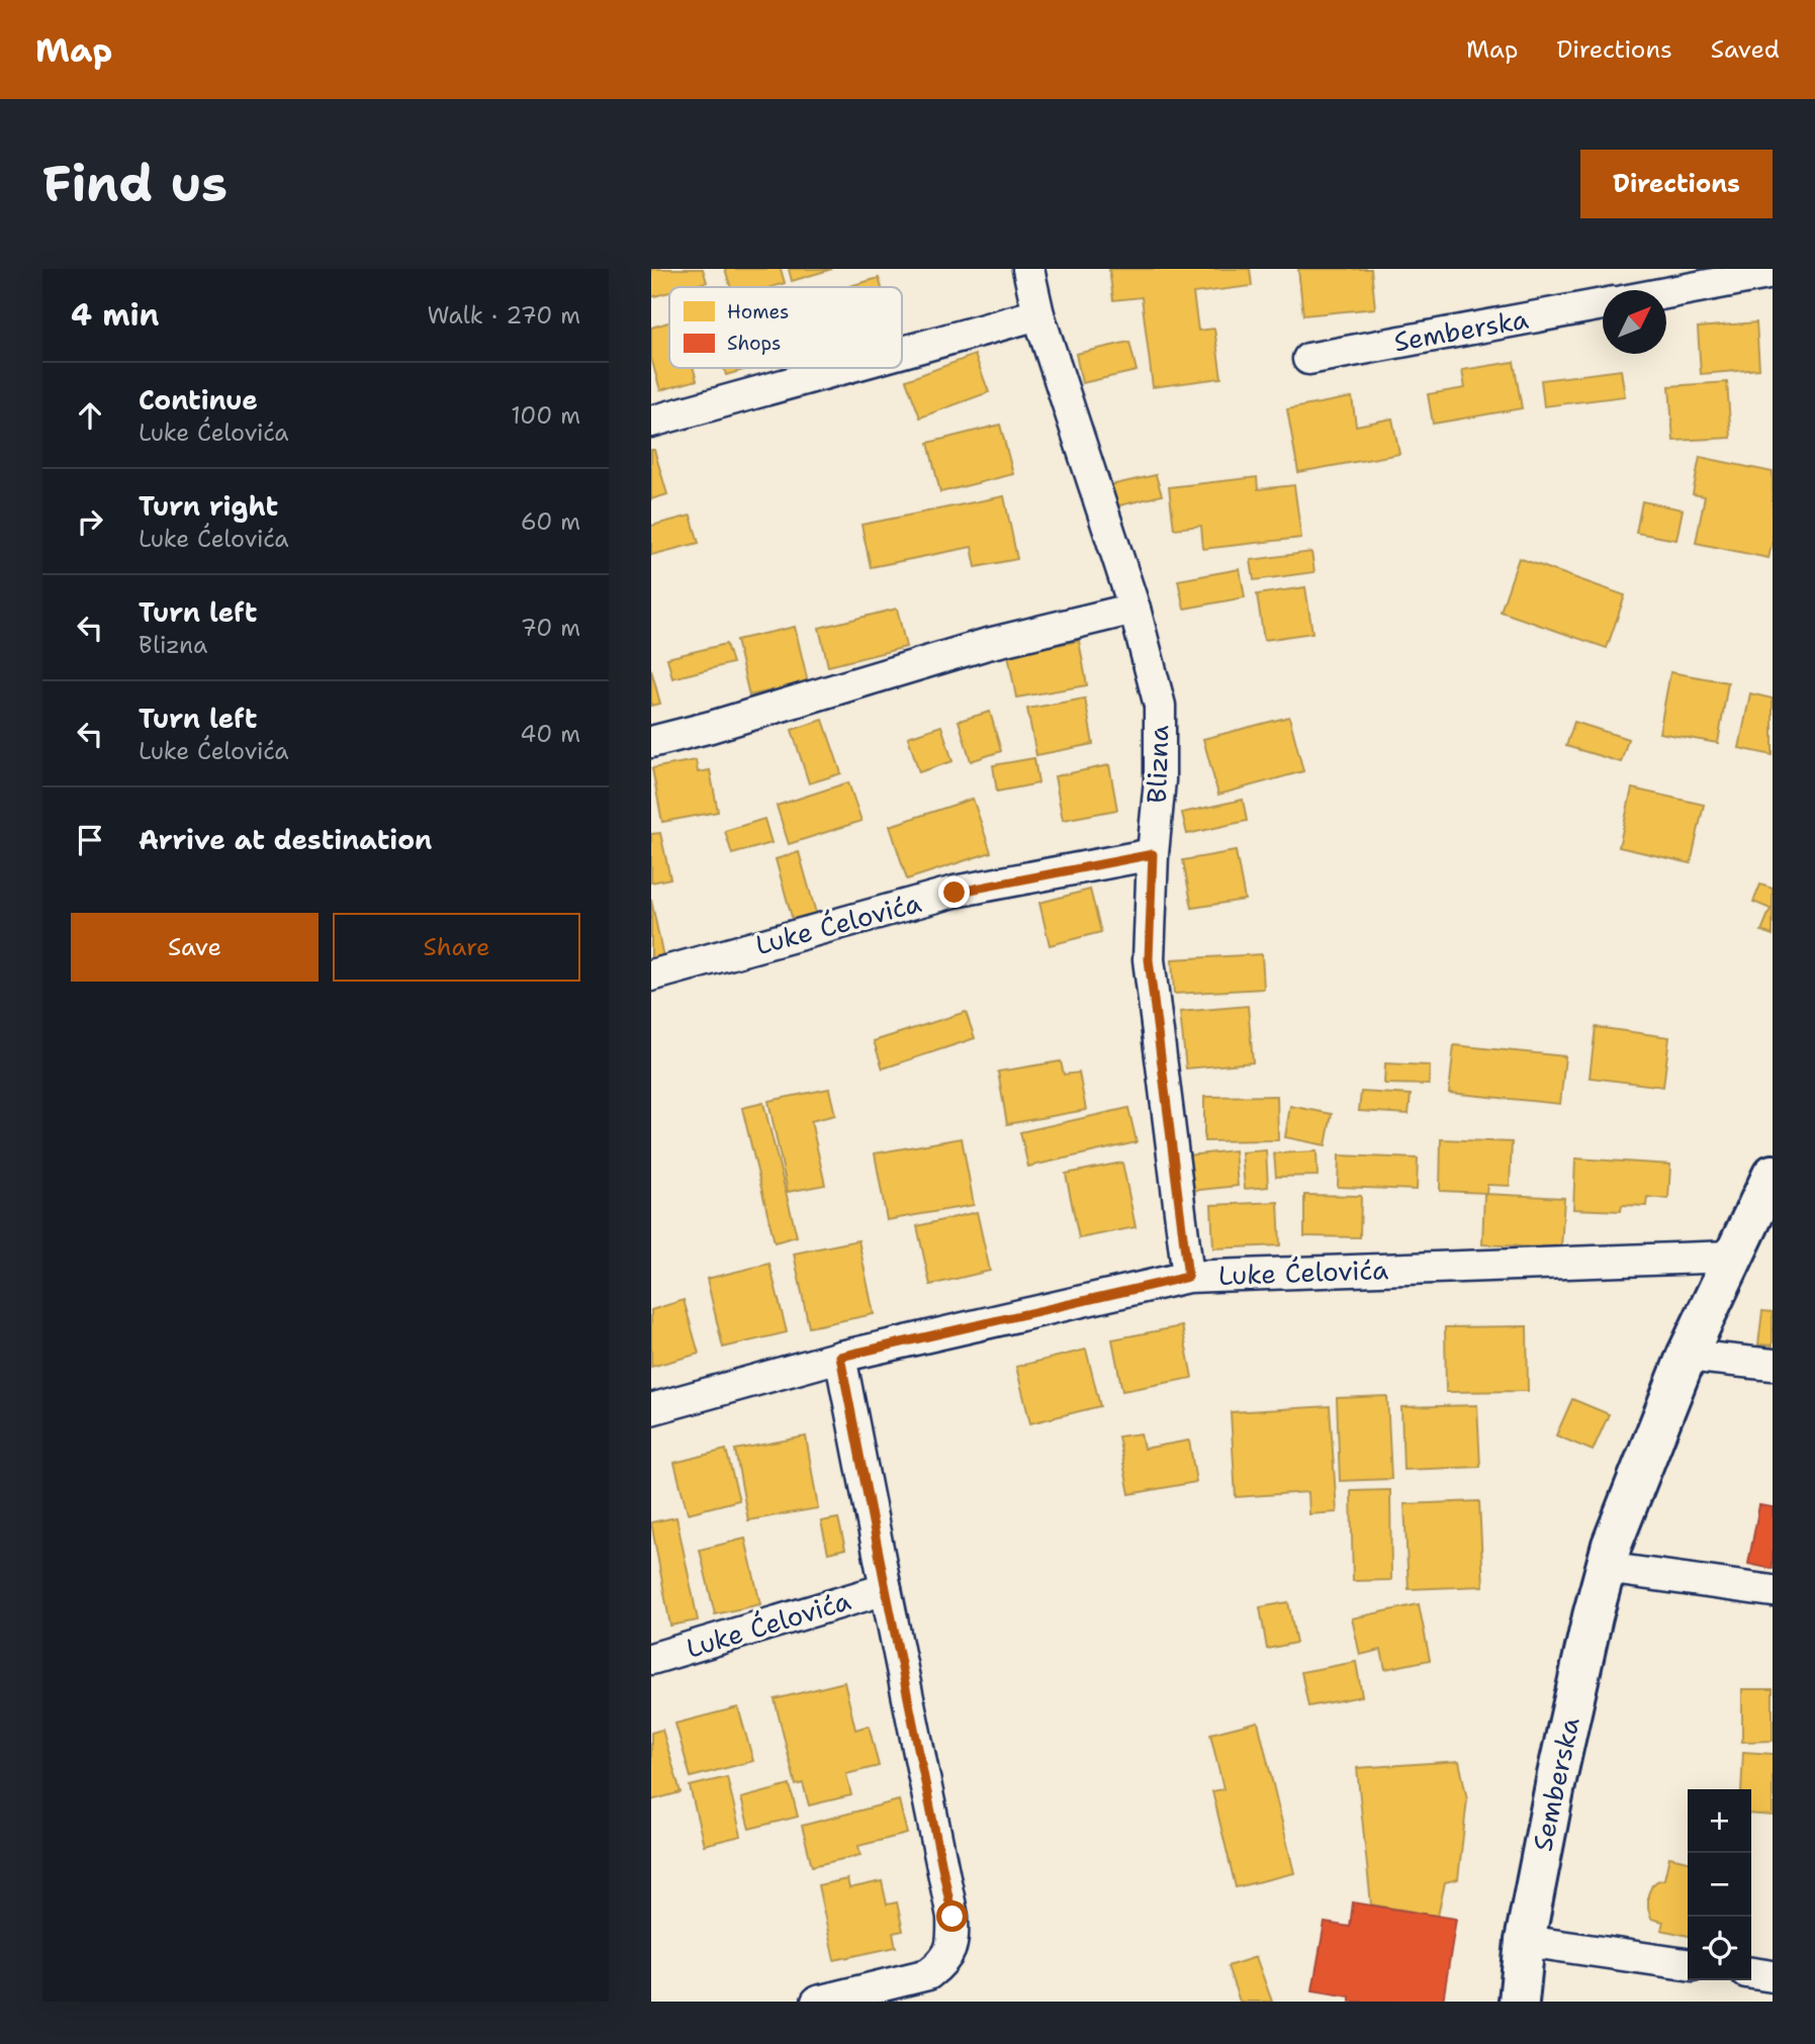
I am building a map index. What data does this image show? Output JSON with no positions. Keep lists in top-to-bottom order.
{
  "streets": {
    "main road": ["Semberska"],
    "street": ["Blizna", "Luke Ćelovića"]
  },
  "crossings": [
    ["Semberska", "Luke Ćelovića"],
    ["Blizna", "Luke Ćelovića"]
  ],
  "legend": ["Homes", "Shops"],
  "north": "top right",
  "page": {
    "header": "Map",
    "nav": ["Map", "Directions", "Saved"],
    "buttons": [
      "Directions",
      ["Save", "Share"]
    ],
    "title": "Find us",
    "heading": ["4 min", "Walk · 270 m"],
    "list": [
      ["Continue", "Luke Ćelovića", "100 m"],
      ["Turn right", "Luke Ćelovića", "60 m"],
      ["Turn left", "Blizna", "70 m"],
      ["Turn left", "Luke Ćelovića", "40 m"],
      "Arrive at destination"
    ],
    "map_buttons": ["+", "−"]
  }
}
